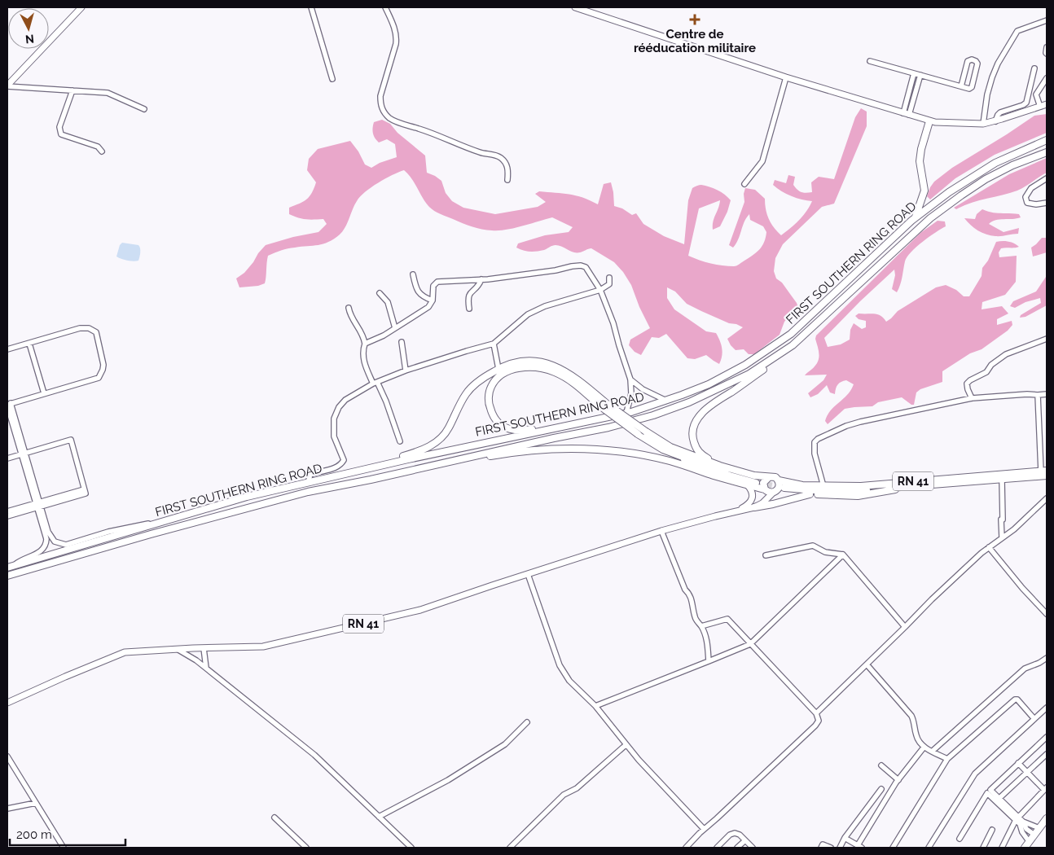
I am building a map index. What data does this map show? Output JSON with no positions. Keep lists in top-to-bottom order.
{
  "streets": {
    "highway": ["FIRST SOUTHERN RING ROAD", "RN 41"]
  },
  "places": {
    "health": ["Centre de rééducation militaire"]
  },
  "scale_bar": "200 m",
  "north": "bottom"
}
